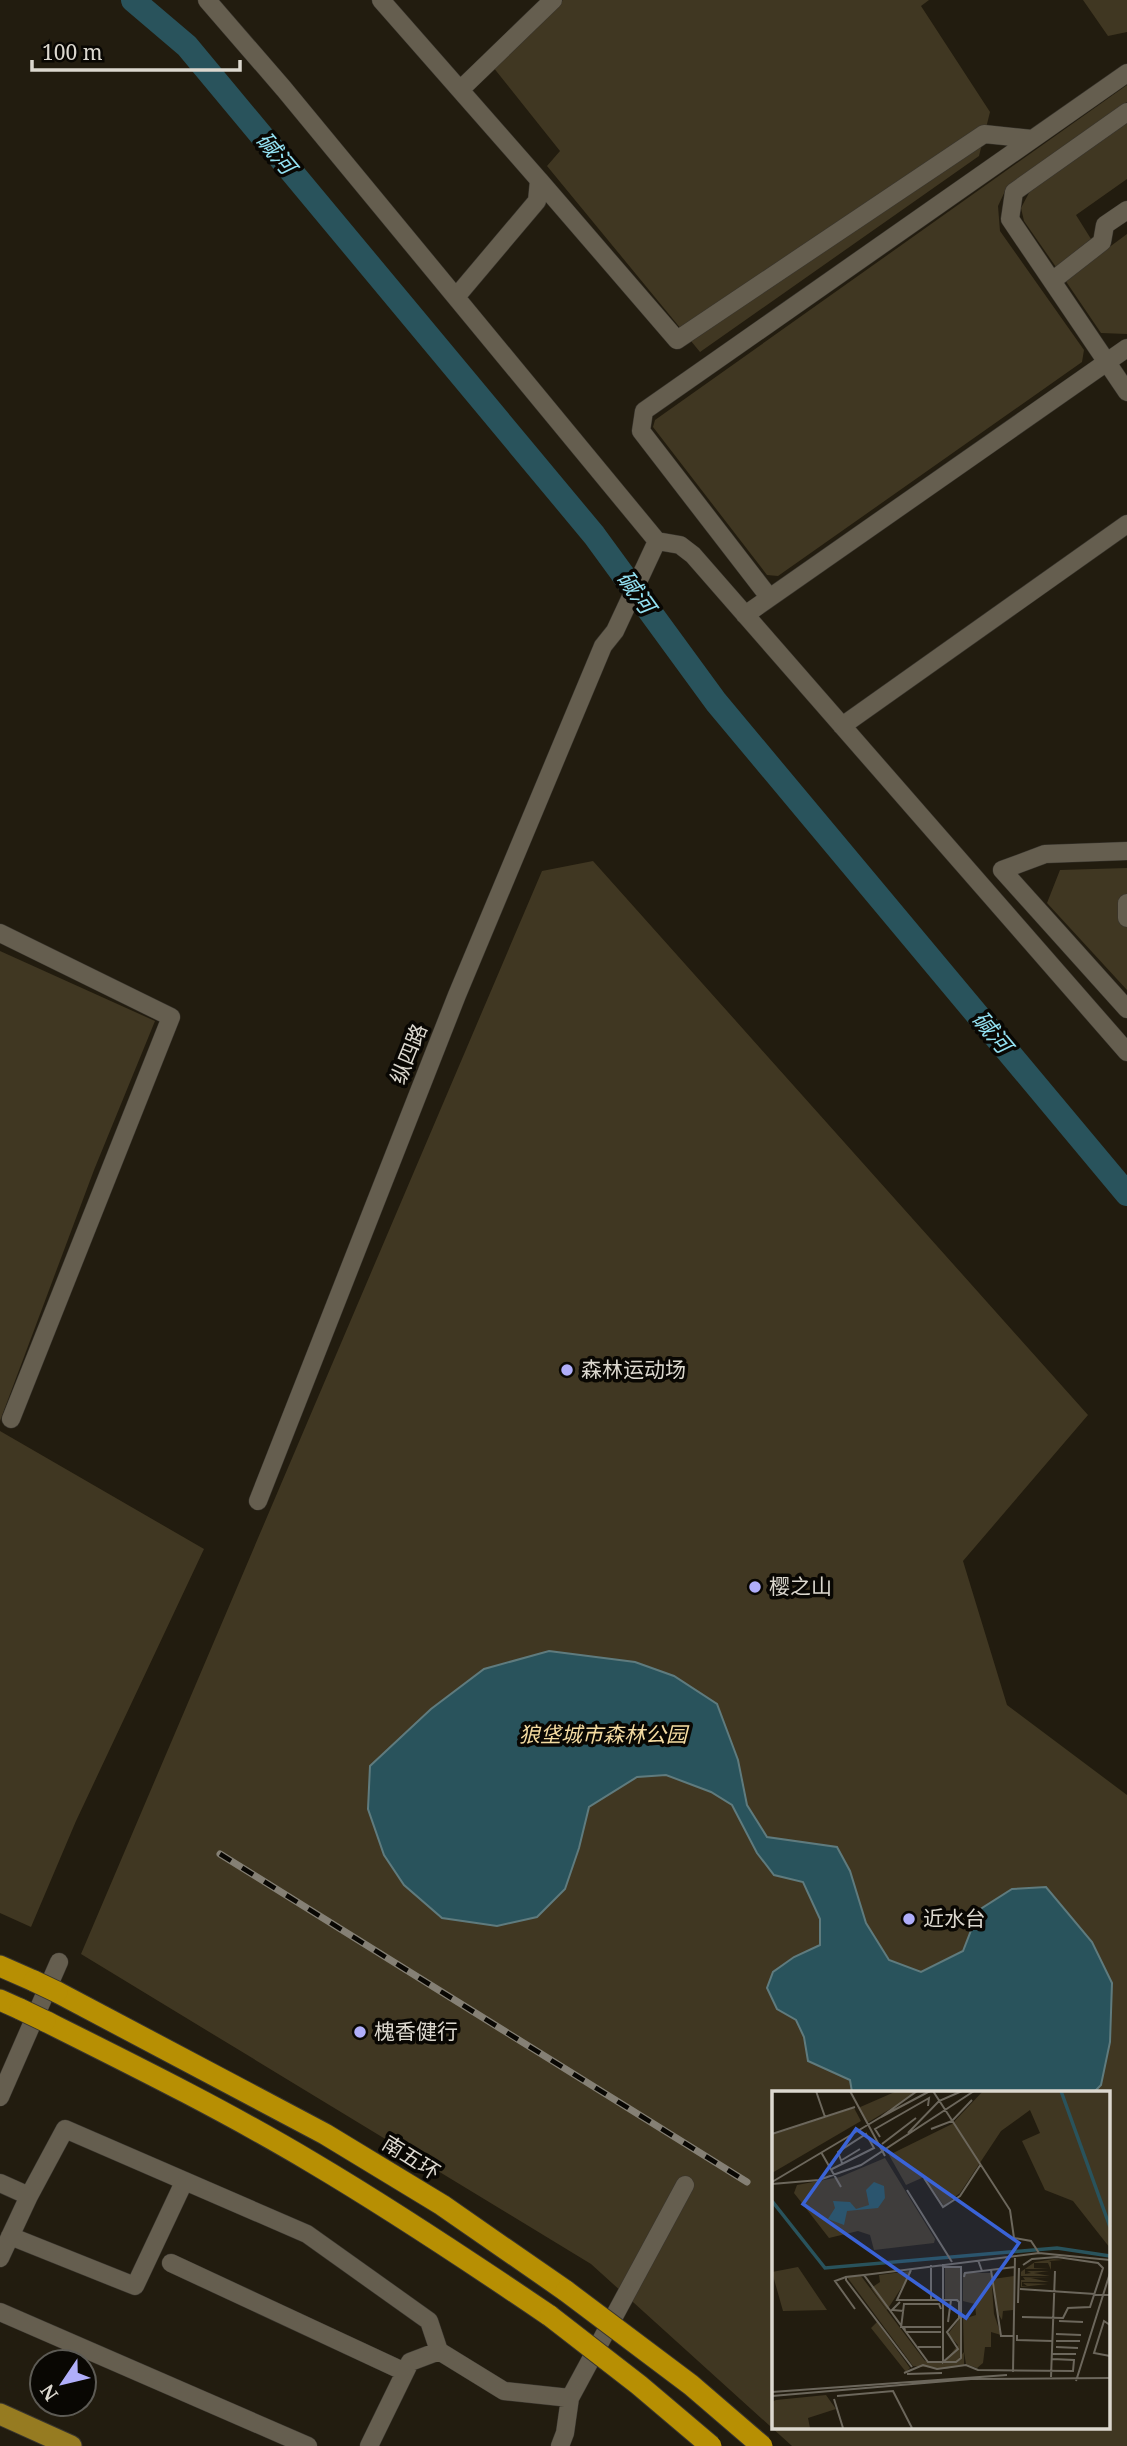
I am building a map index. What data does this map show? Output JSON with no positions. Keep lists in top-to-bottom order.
{
  "streets": {
    "highway": ["南五环"],
    "street": ["纵四路"]
  },
  "water": ["碱河"],
  "parks": ["狼垡城市森林公园"],
  "places": [
    "森林运动场",
    "樱之山",
    "近水台",
    "槐香健行"
  ],
  "scale_bar": "100 m",
  "north": "bottom left"
}
